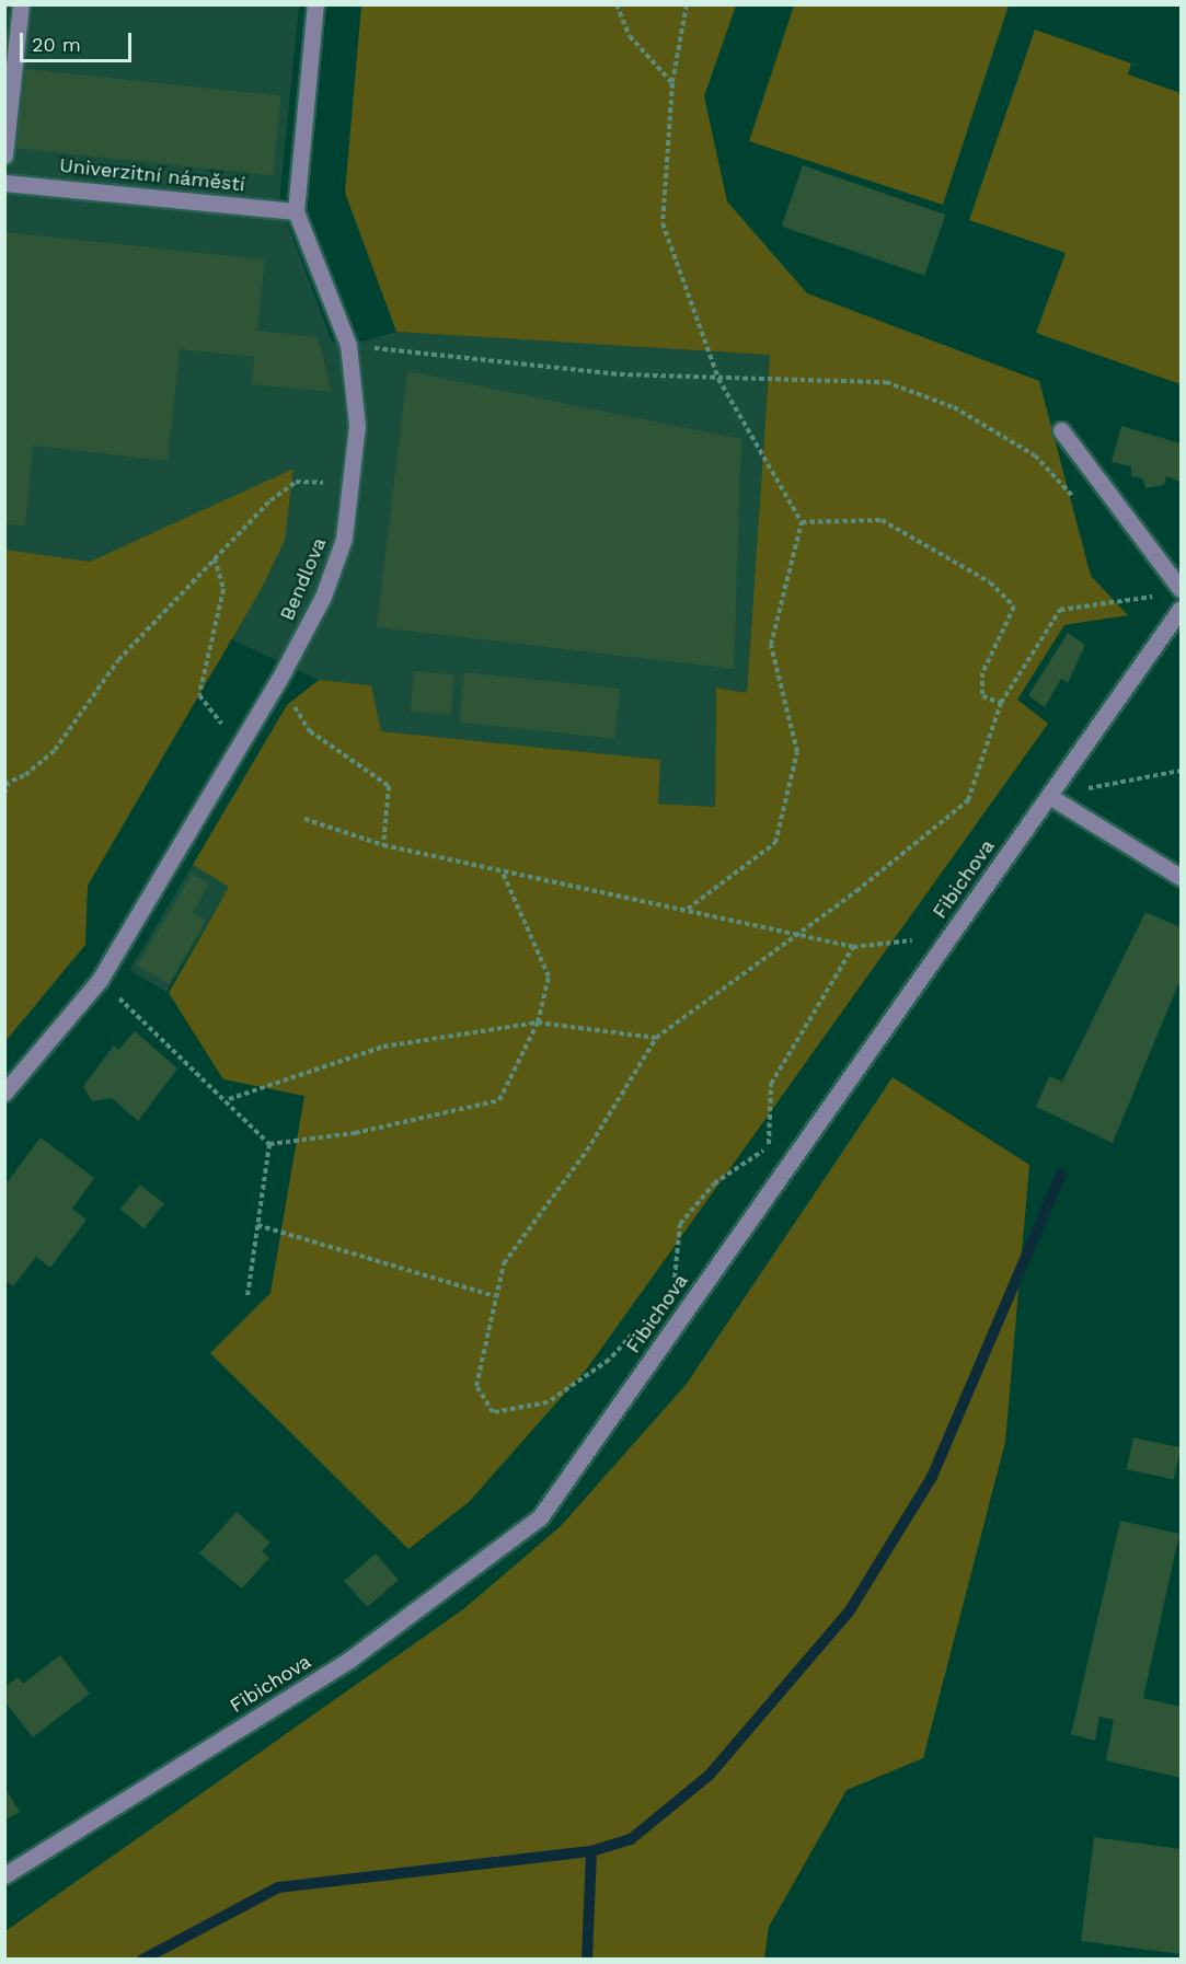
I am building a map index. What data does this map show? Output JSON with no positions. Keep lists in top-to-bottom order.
{
  "streets": {
    "street": ["Univerzitní náměstí", "Bendlova", "Fibichova"]
  },
  "crossings": [
    ["Univerzitní náměstí", "Bendlova"]
  ],
  "scale_bar": "20 m"
}
